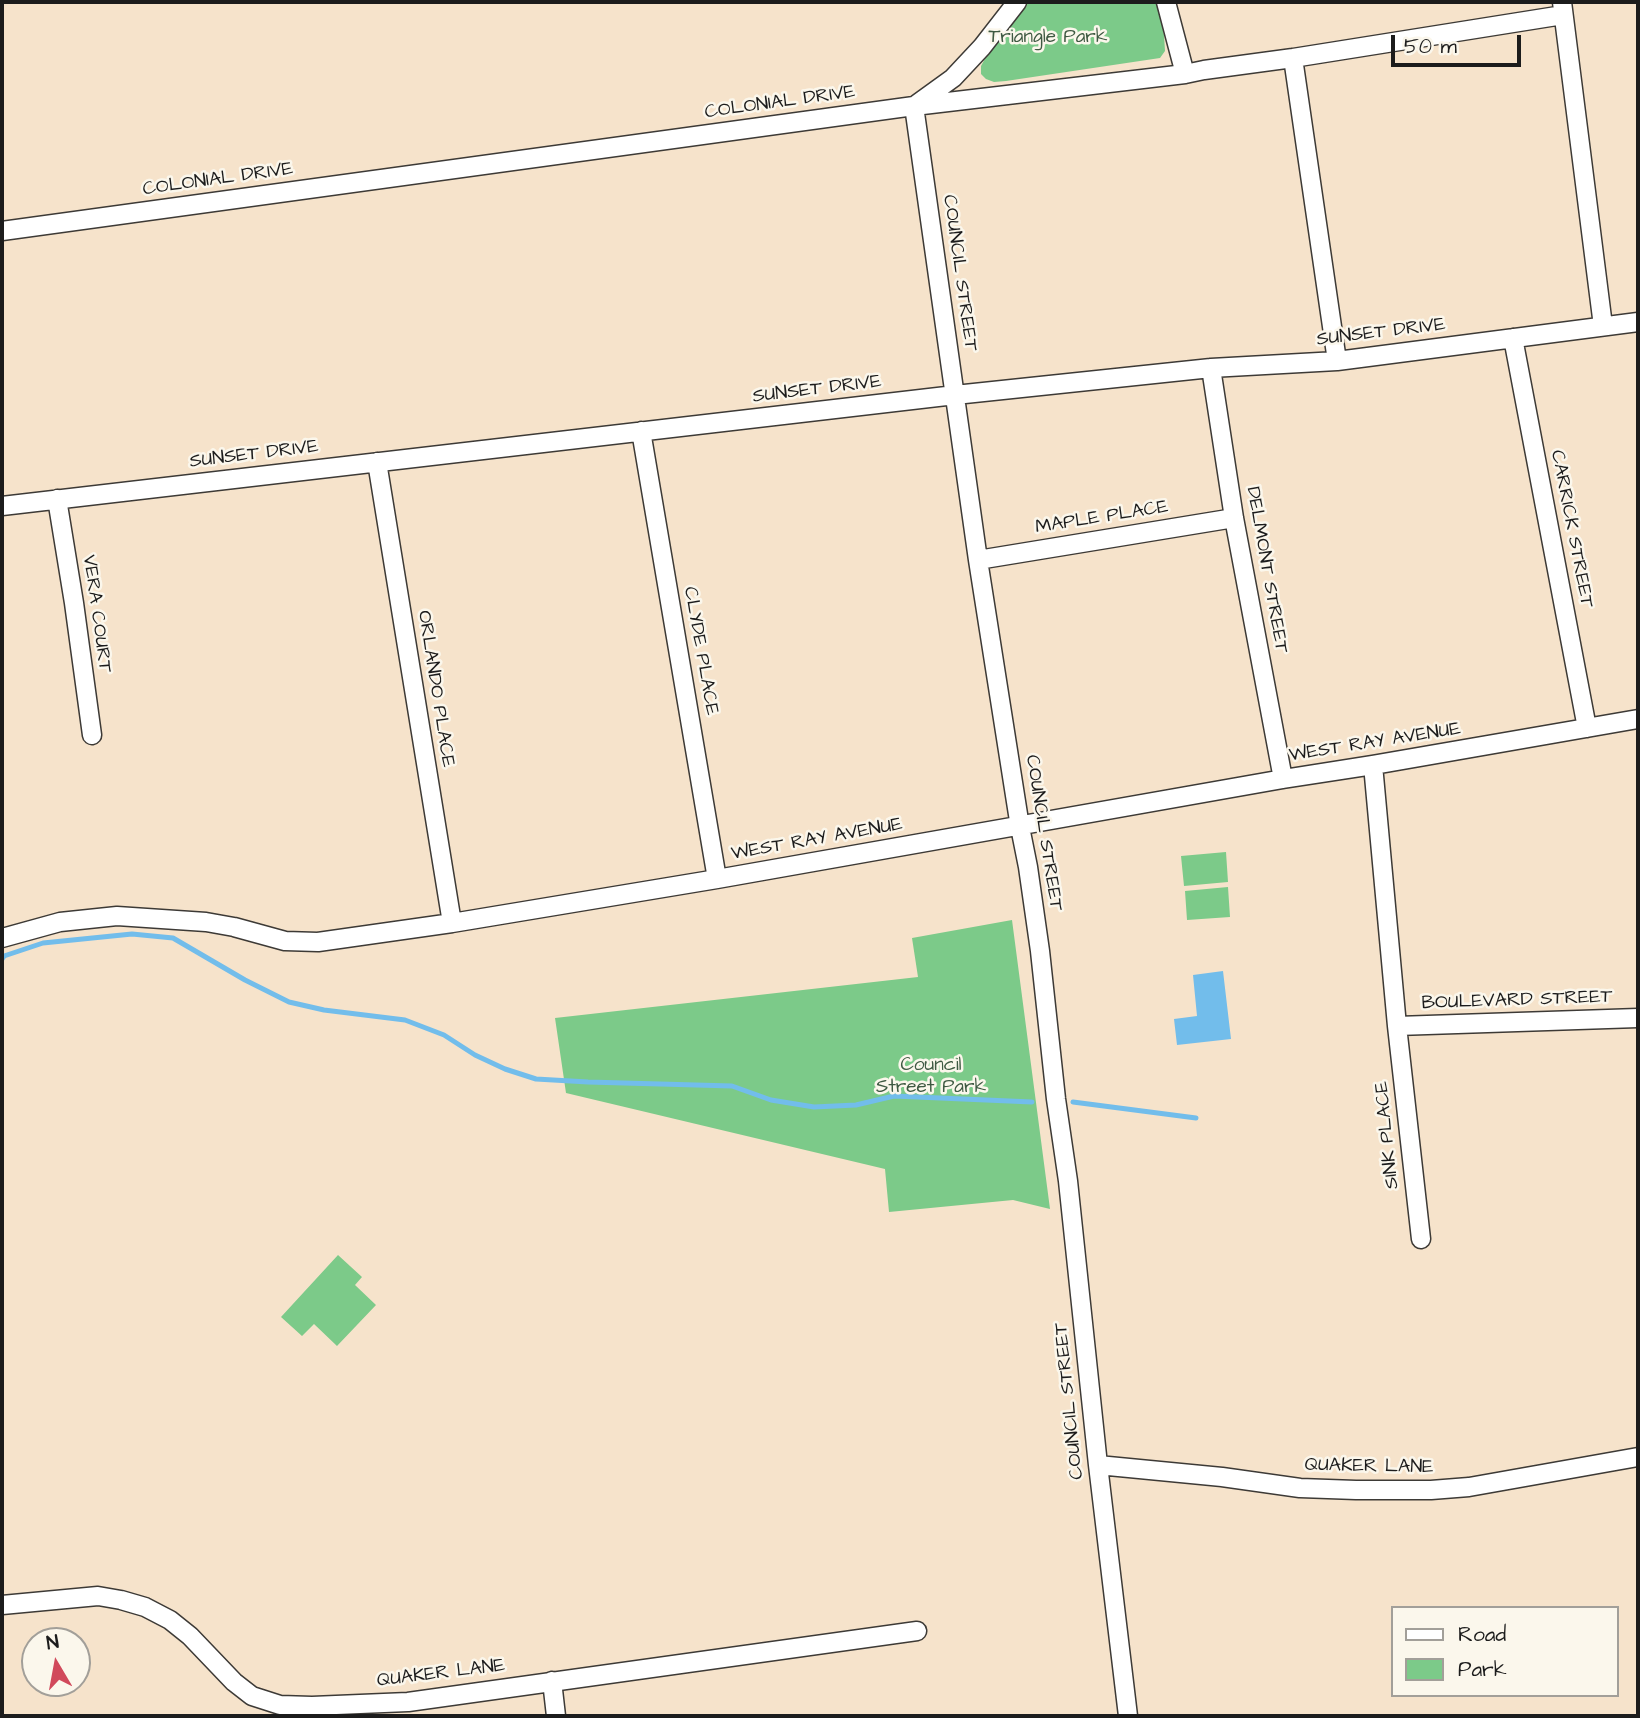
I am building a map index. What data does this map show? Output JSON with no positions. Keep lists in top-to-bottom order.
{
  "streets": {
    "street": [
      "COLONIAL DRIVE",
      "COUNCIL STREET",
      "SUNSET DRIVE",
      "MAPLE PLACE",
      "CARRICK STREET",
      "DELMONT STREET",
      "VERA COURT",
      "CLYDE PLACE",
      "ORLANDO PLACE",
      "WEST RAY AVENUE",
      "BOULEVARD STREET",
      "SINK PLACE",
      "QUAKER LANE"
    ]
  },
  "crossings": [
    ["COLONIAL DRIVE", "COUNCIL STREET"],
    ["COUNCIL STREET", "SUNSET DRIVE"],
    ["COUNCIL STREET", "MAPLE PLACE"],
    ["COUNCIL STREET", "WEST RAY AVENUE"],
    ["COUNCIL STREET", "QUAKER LANE"],
    ["SUNSET DRIVE", "CARRICK STREET"],
    ["SUNSET DRIVE", "DELMONT STREET"],
    ["SUNSET DRIVE", "VERA COURT"],
    ["SUNSET DRIVE", "CLYDE PLACE"],
    ["SUNSET DRIVE", "ORLANDO PLACE"],
    ["MAPLE PLACE", "DELMONT STREET"],
    ["CARRICK STREET", "WEST RAY AVENUE"],
    ["DELMONT STREET", "WEST RAY AVENUE"],
    ["CLYDE PLACE", "WEST RAY AVENUE"],
    ["ORLANDO PLACE", "WEST RAY AVENUE"],
    ["BOULEVARD STREET", "SINK PLACE"]
  ],
  "parks": ["Triangle Park", "Council Street Park"],
  "legend": ["Road", "Park"],
  "scale_bar": "50 m",
  "north": "top"
}
